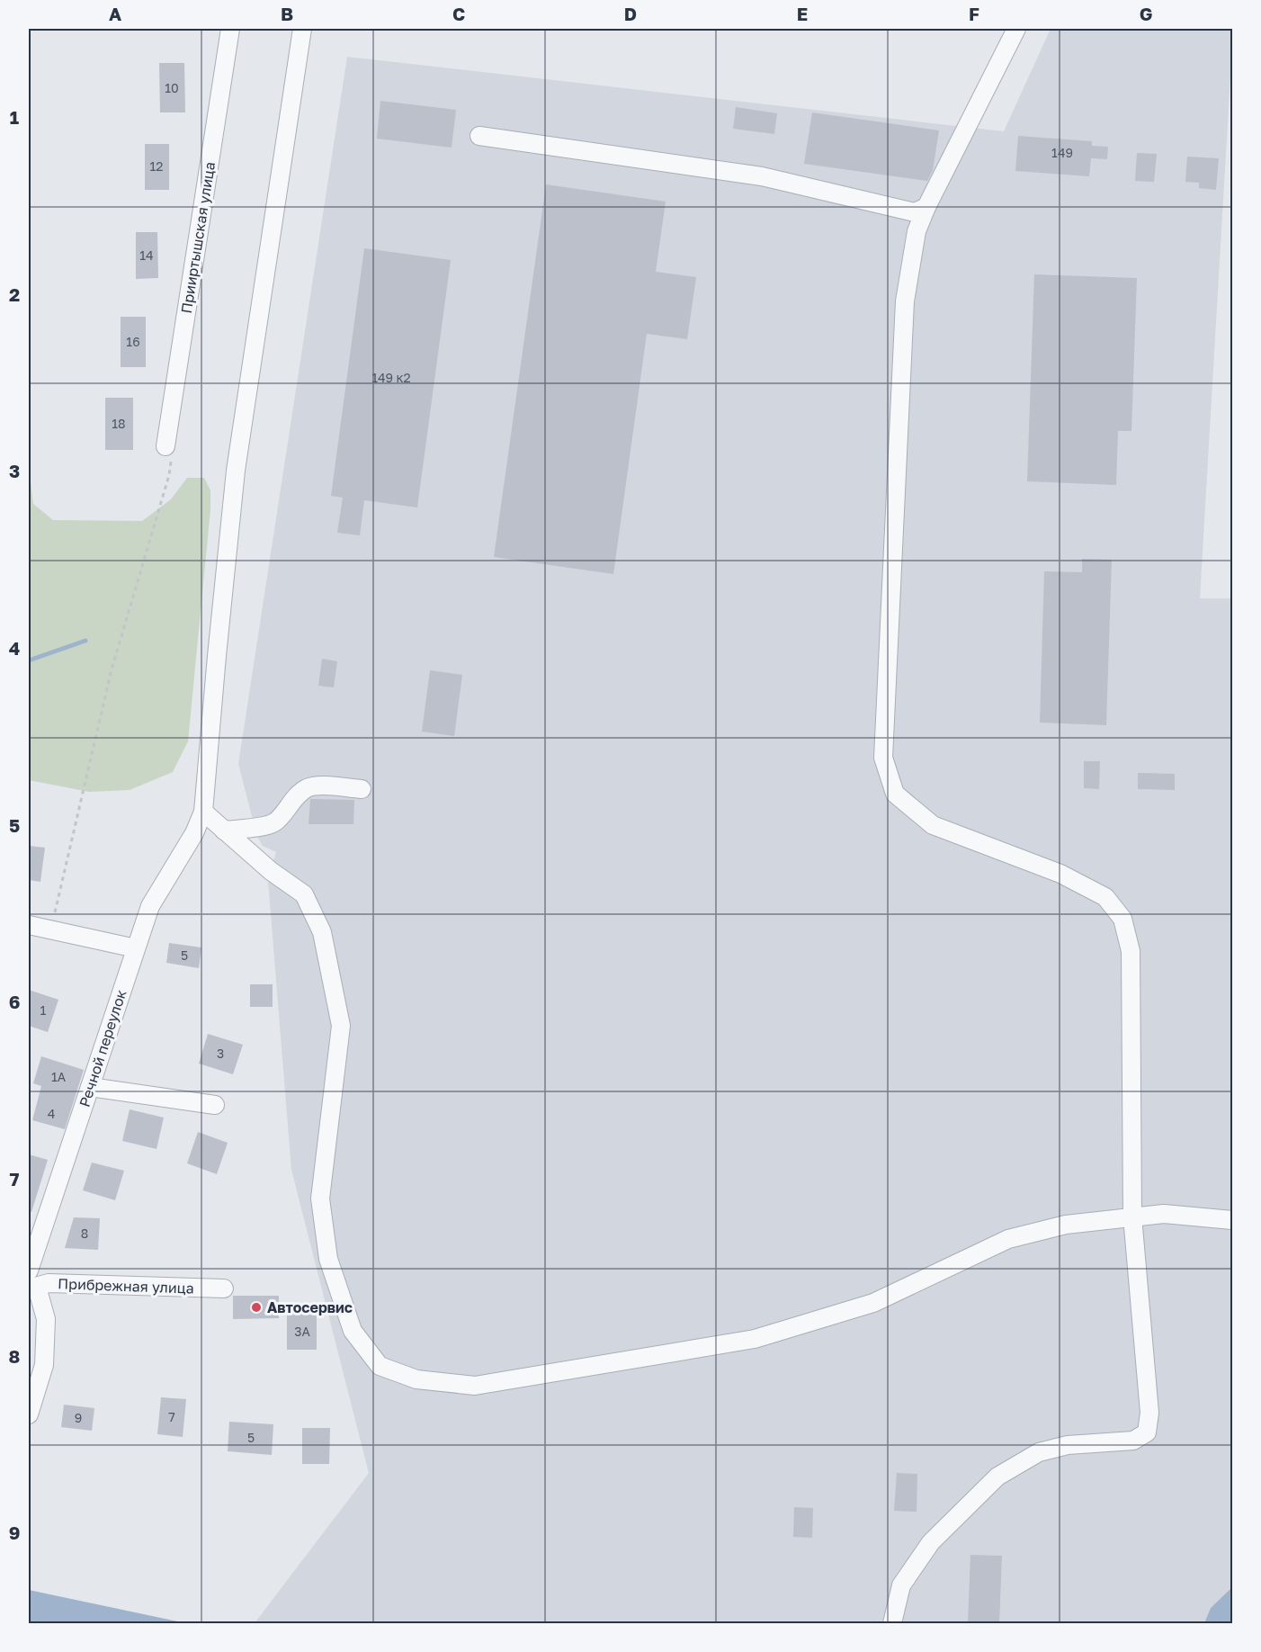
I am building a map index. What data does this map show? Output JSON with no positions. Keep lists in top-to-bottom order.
{
  "streets": {
    "street": ["Прииртышская улица", "Речной переулок", "Прибрежная улица"]
  },
  "crossings": [
    ["Речной переулок", "Прибрежная улица"]
  ],
  "places": ["Автосервис"],
  "house_numbers": [
    "10",
    "149",
    "12",
    "14",
    "16",
    "149 к2",
    "18",
    "5",
    "1",
    "3",
    "1А",
    "4",
    "8",
    "3А",
    "7",
    "9",
    "5"
  ],
  "grid": {
    "columns": [
      "A",
      "B",
      "C",
      "D",
      "E",
      "F",
      "G"
    ],
    "rows": [
      "1",
      "2",
      "3",
      "4",
      "5",
      "6",
      "7",
      "8",
      "9"
    ]
  }
}
